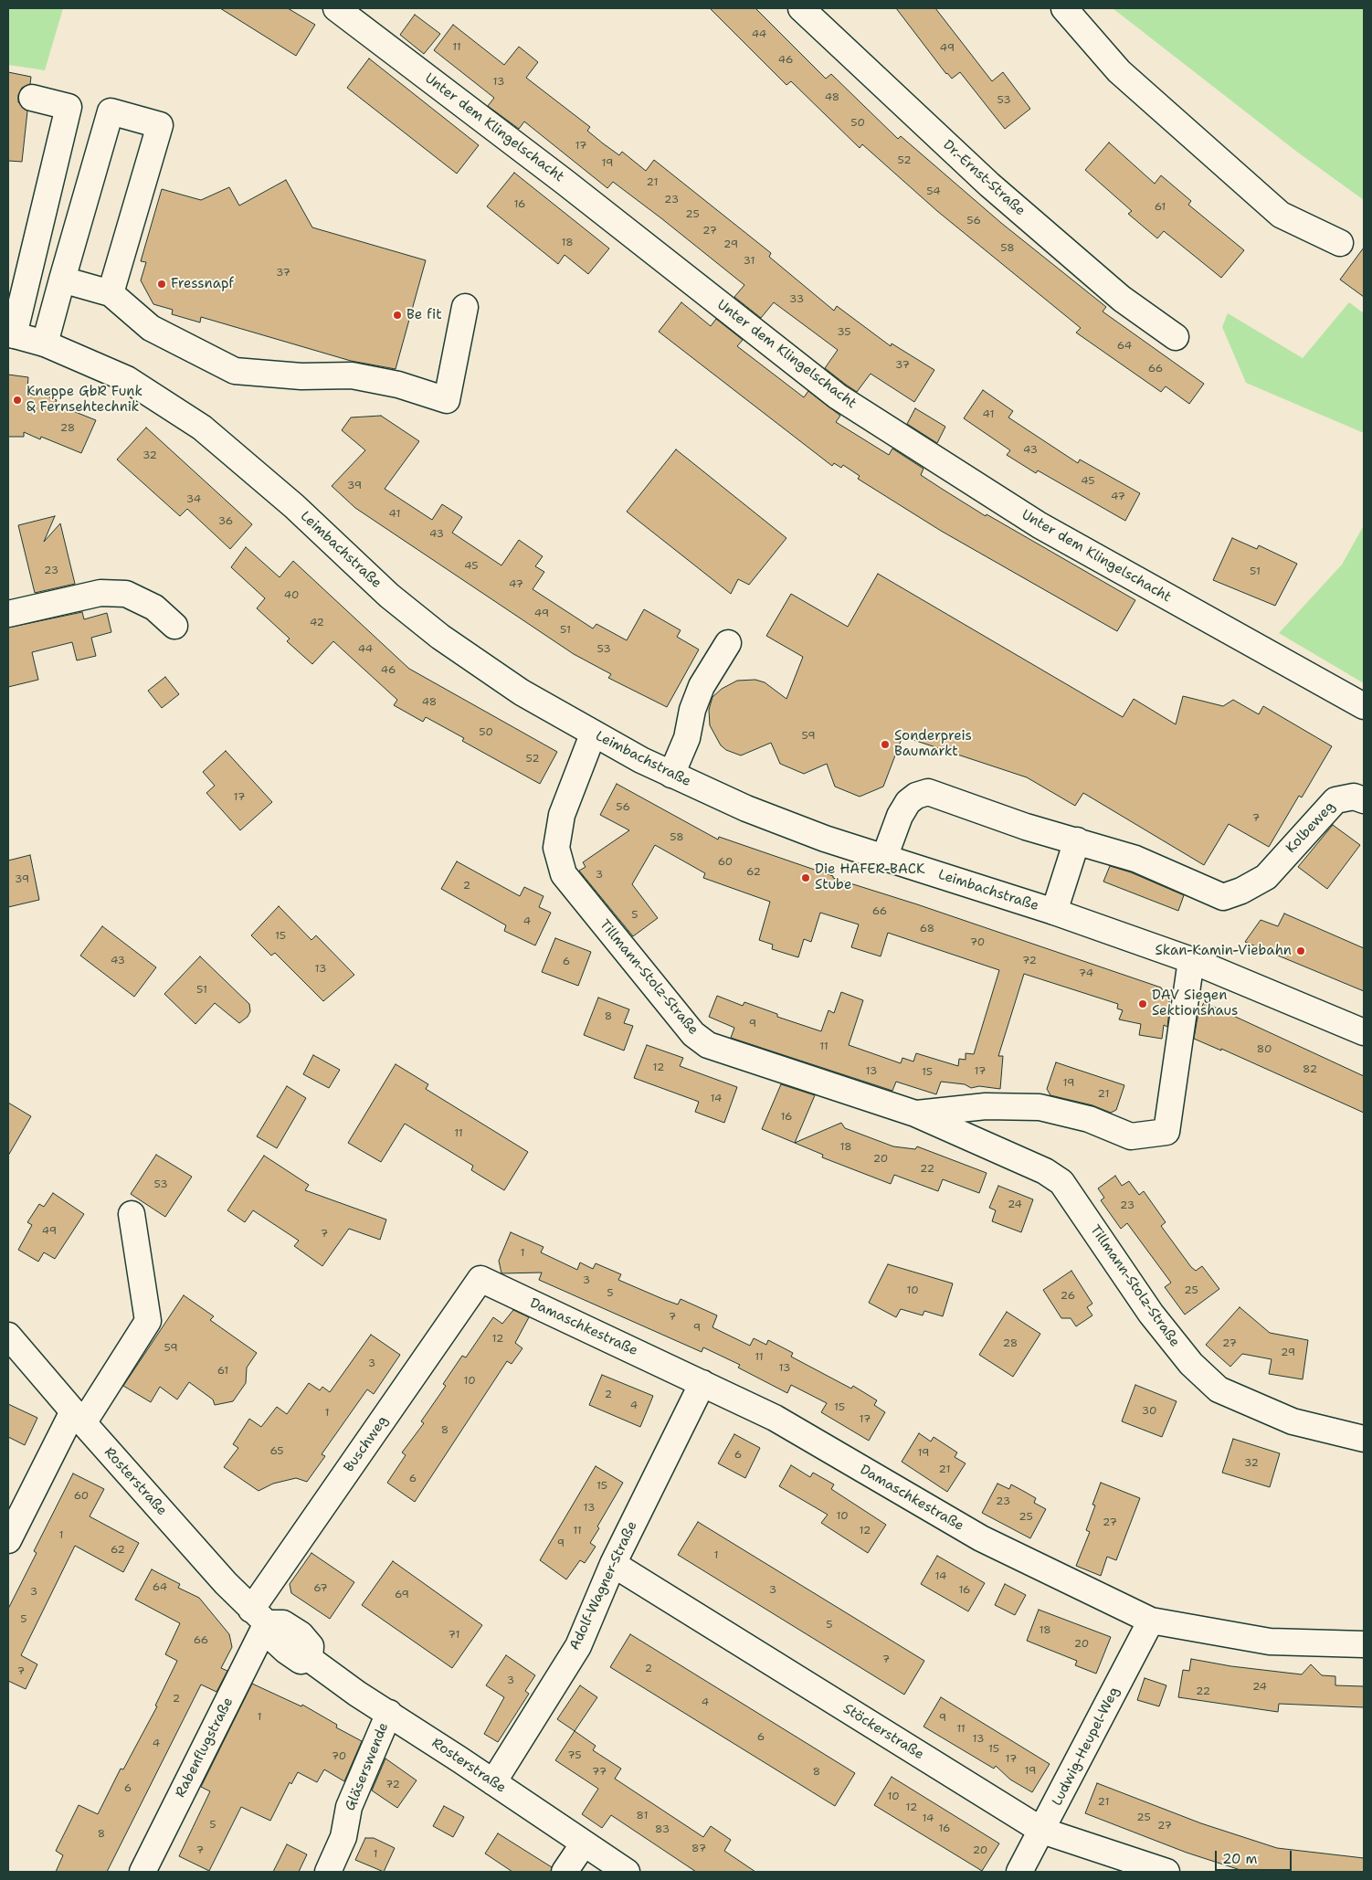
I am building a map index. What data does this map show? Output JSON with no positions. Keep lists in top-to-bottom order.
{
  "streets": {
    "street": [
      "Unter dem Klingelschacht",
      "Dr.-Ernst-Straße",
      "Leimbachstraße",
      "Kolbeweg",
      "Tillmann-Stolz-Straße",
      "Damaschkestraße",
      "Buschweg",
      "Rosterstraße",
      "Adolf-Wagner-Straße",
      "Stöckerstraße",
      "Ludwig-Heupel-Weg",
      "Rabenflugstraße",
      "Gläserswende"
    ]
  },
  "crossings": [
    ["Leimbachstraße", "Kolbeweg"],
    ["Leimbachstraße", "Tillmann-Stolz-Straße"],
    ["Damaschkestraße", "Buschweg"],
    ["Damaschkestraße", "Adolf-Wagner-Straße"],
    ["Damaschkestraße", "Ludwig-Heupel-Weg"],
    ["Buschweg", "Rosterstraße"],
    ["Buschweg", "Rabenflugstraße"],
    ["Rosterstraße", "Adolf-Wagner-Straße"],
    ["Rosterstraße", "Rabenflugstraße"],
    ["Rosterstraße", "Gläserswende"],
    ["Adolf-Wagner-Straße", "Stöckerstraße"],
    ["Stöckerstraße", "Ludwig-Heupel-Weg"]
  ],
  "places": [
    "Fressnapf",
    "Be fit",
    "Kneppe GbR Funk & Fernsehtechnik",
    "Sonderpreis Baumarkt",
    "Die HAFER-BACK Stube",
    "Skan-Kamin-Viebahn",
    "DAV Siegen Sektionshaus"
  ],
  "house_numbers": [
    "44",
    "11",
    "49",
    "46",
    "13",
    "48",
    "53",
    "50",
    "17",
    "52",
    "19",
    "21",
    "54",
    "23",
    "16",
    "61",
    "25",
    "56",
    "27",
    "18",
    "29",
    "58",
    "31",
    "37",
    "33",
    "35",
    "64",
    "37",
    "66",
    "41",
    "28",
    "43",
    "32",
    "45",
    "39",
    "47",
    "34",
    "41",
    "36",
    "43",
    "45",
    "23",
    "51",
    "47",
    "40",
    "49",
    "42",
    "51",
    "44",
    "53",
    "46",
    "48",
    "50",
    "59",
    "52",
    "17",
    "56",
    "7",
    "58",
    "60",
    "62",
    "3",
    "39",
    "2",
    "66",
    "5",
    "4",
    "68",
    "15",
    "70",
    "43",
    "72",
    "6",
    "13",
    "74",
    "51",
    "8",
    "9",
    "11",
    "80",
    "12",
    "82",
    "13",
    "17",
    "15",
    "19",
    "21",
    "14",
    "16",
    "11",
    "18",
    "20",
    "22",
    "53",
    "24",
    "23",
    "49",
    "7",
    "1",
    "3",
    "10",
    "25",
    "5",
    "26",
    "7",
    "9",
    "12",
    "28",
    "27",
    "59",
    "29",
    "11",
    "3",
    "13",
    "61",
    "10",
    "2",
    "4",
    "15",
    "30",
    "1",
    "17",
    "8",
    "65",
    "19",
    "6",
    "32",
    "21",
    "6",
    "15",
    "60",
    "23",
    "13",
    "10",
    "25",
    "27",
    "11",
    "12",
    "1",
    "9",
    "62",
    "1",
    "14",
    "64",
    "67",
    "3",
    "16",
    "3",
    "69",
    "5",
    "5",
    "18",
    "71",
    "66",
    "20",
    "7",
    "2",
    "7",
    "3",
    "24",
    "22",
    "2",
    "4",
    "1",
    "9",
    "11",
    "6",
    "13",
    "4",
    "15",
    "75",
    "70",
    "17",
    "19",
    "77",
    "8",
    "72",
    "6",
    "10",
    "21",
    "12",
    "81",
    "25",
    "14",
    "5",
    "27",
    "16",
    "83",
    "8",
    "87",
    "7",
    "20",
    "1"
  ],
  "scale_bar": "20 m"
}
